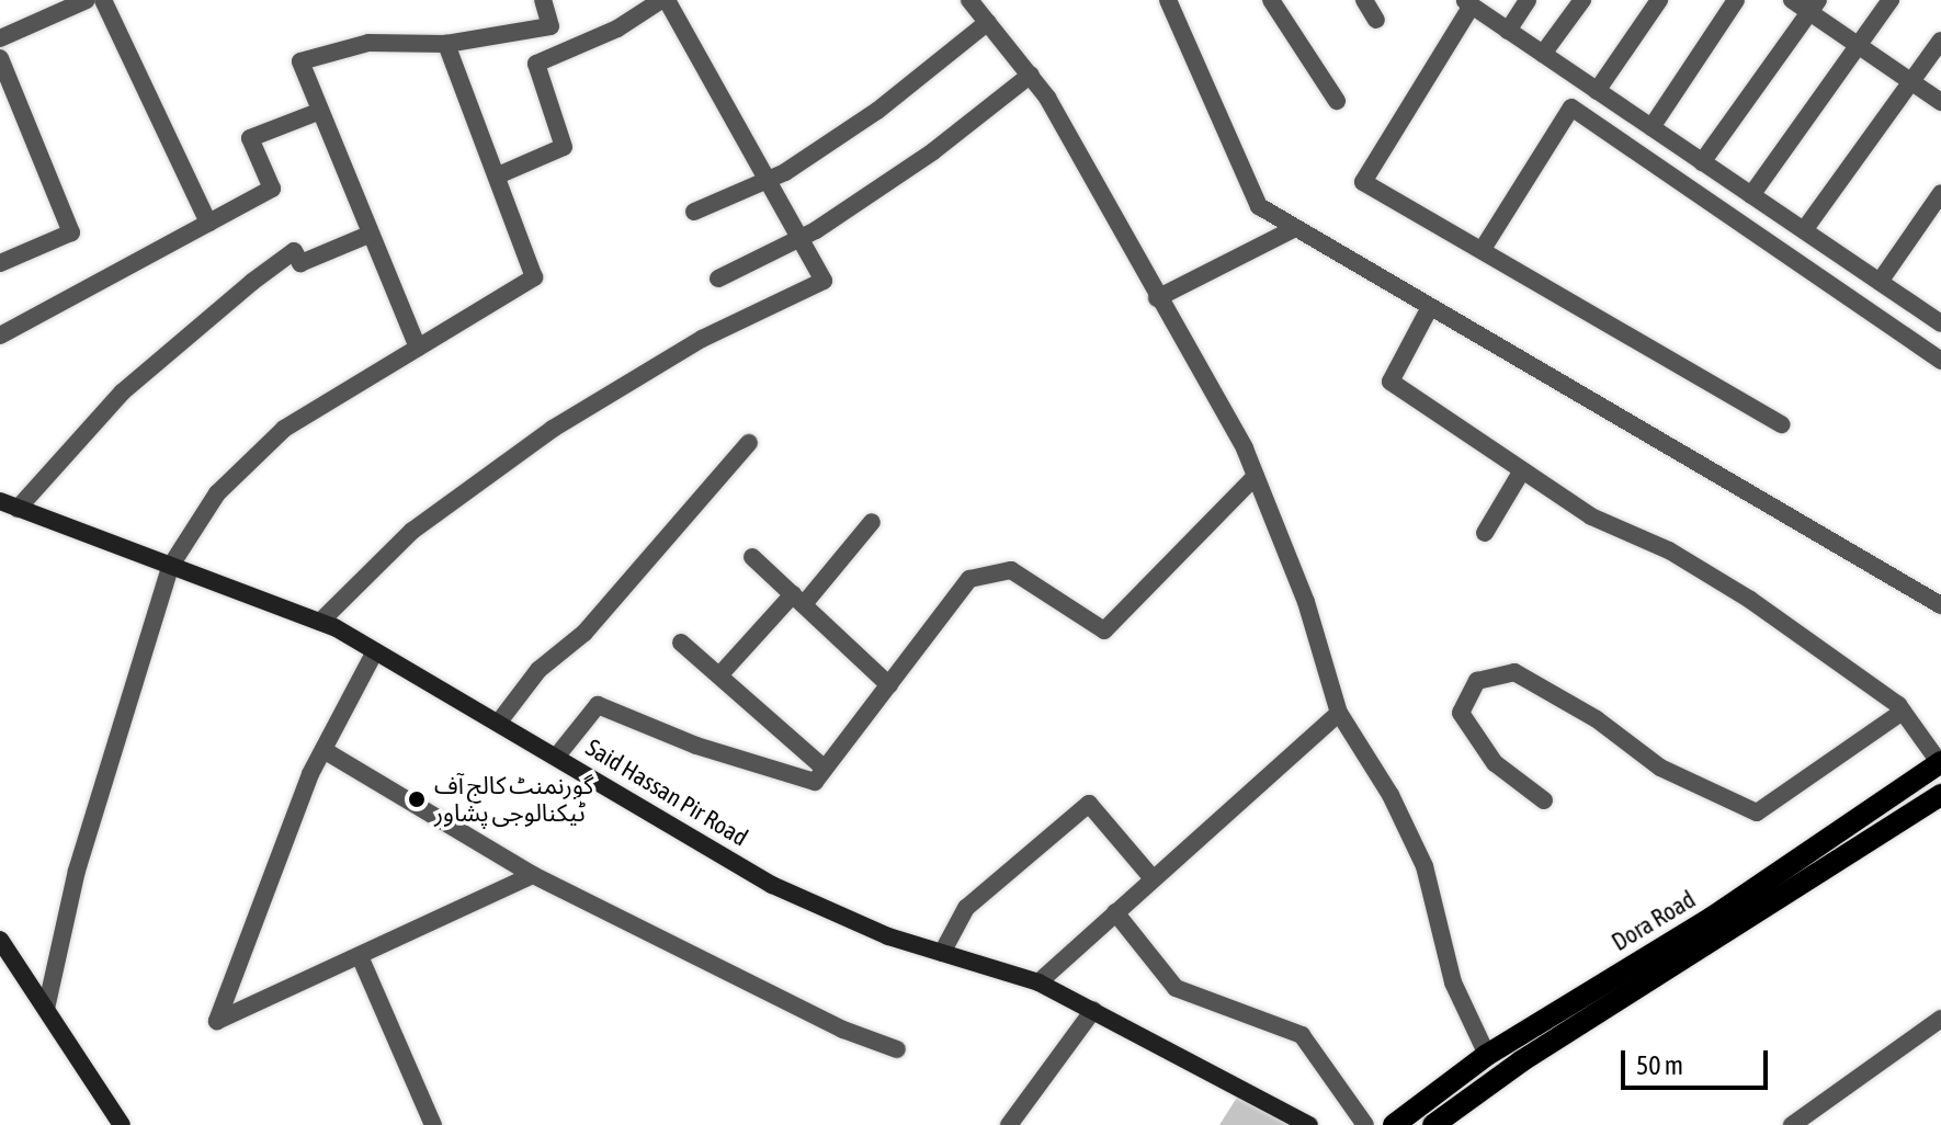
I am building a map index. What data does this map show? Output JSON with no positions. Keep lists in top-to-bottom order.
{
  "streets": {
    "main road": ["Dora Road"],
    "street": ["Said Hassan Pir Road"]
  },
  "places": ["گورنمنٹ کالج آف ٹیکنالوجی پشاور"],
  "scale_bar": "50 m"
}
